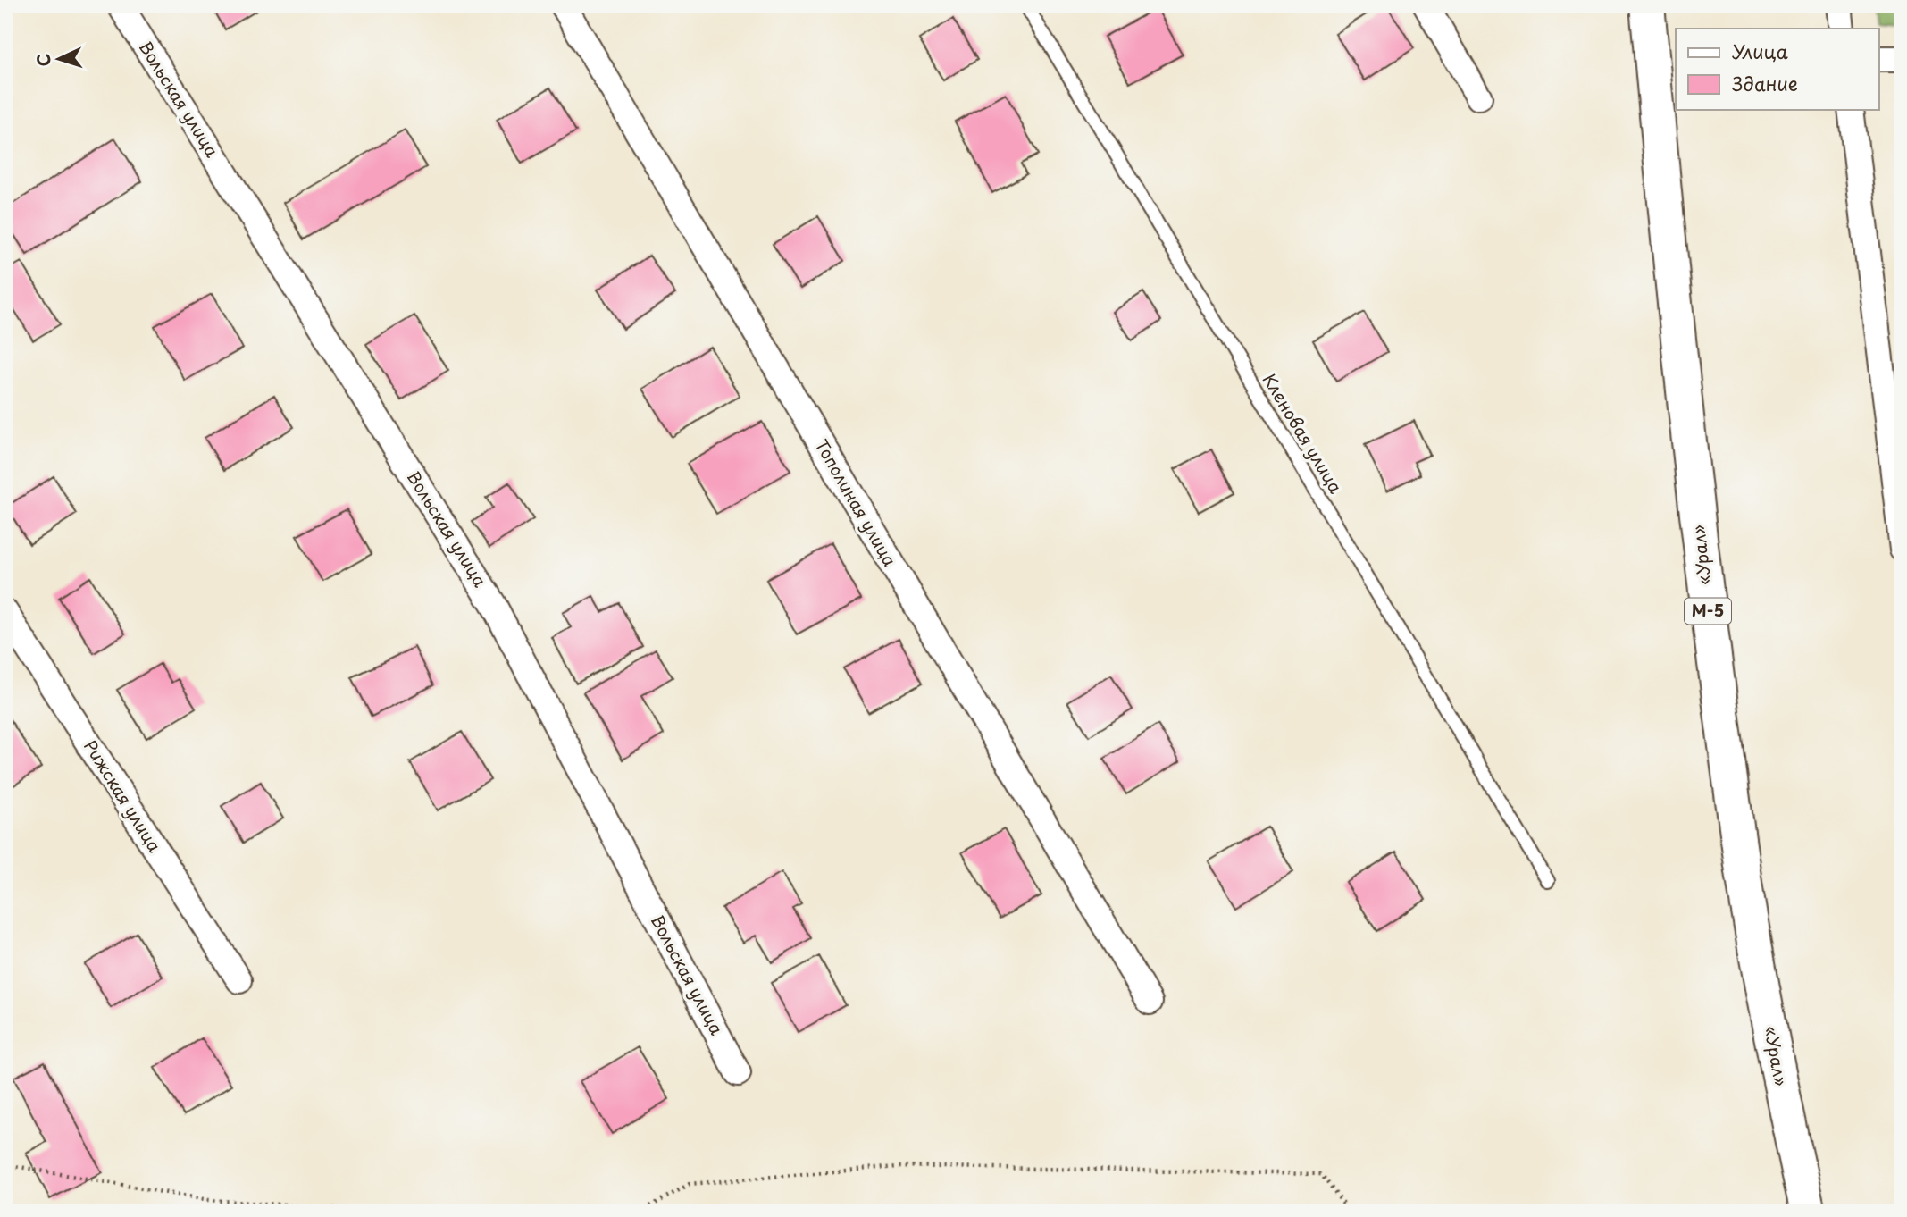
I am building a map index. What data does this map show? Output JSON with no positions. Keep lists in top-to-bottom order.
{
  "streets": {
    "highway": ["«Урал»", "М-5"],
    "street": ["Вольская улица", "Тополиная улица", "Рижская улица"],
    "lane": ["Кленовая улица"]
  },
  "legend": ["Улица", "Здание"],
  "north": "left"
}
